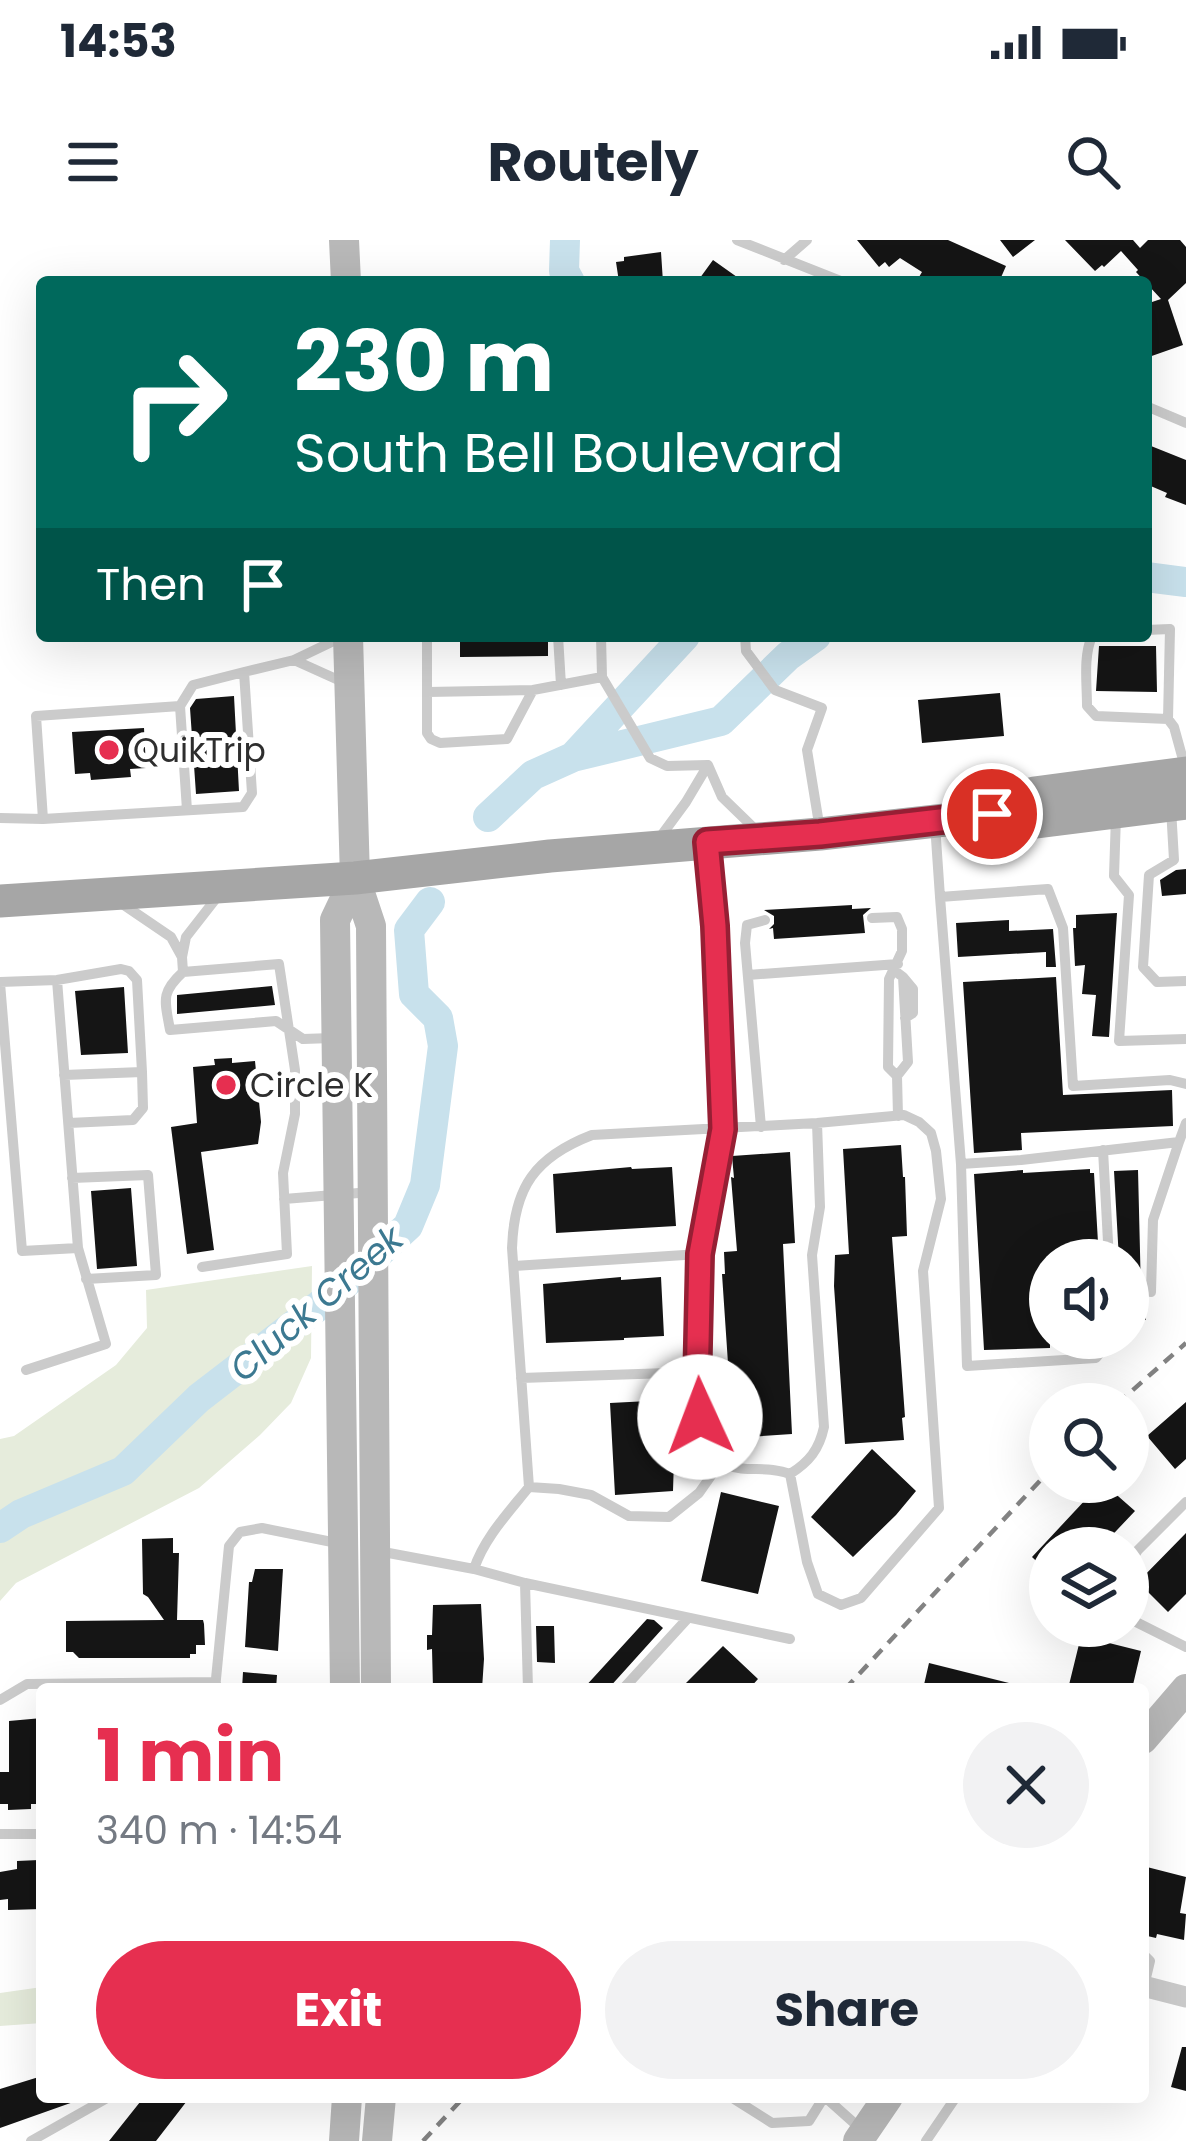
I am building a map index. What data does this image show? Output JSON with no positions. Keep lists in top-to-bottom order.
{
  "water": ["Cluck Creek"],
  "places": ["QuikTrip", "Circle K"],
  "page": {
    "status": "14:53",
    "header": "Routely",
    "turn": ["230 m", "South Bell Boulevard"],
    "then": "Then",
    "heading": ["1 min", "340 m · 14:54"],
    "buttons": ["Exit", "Share"]
  }
}
